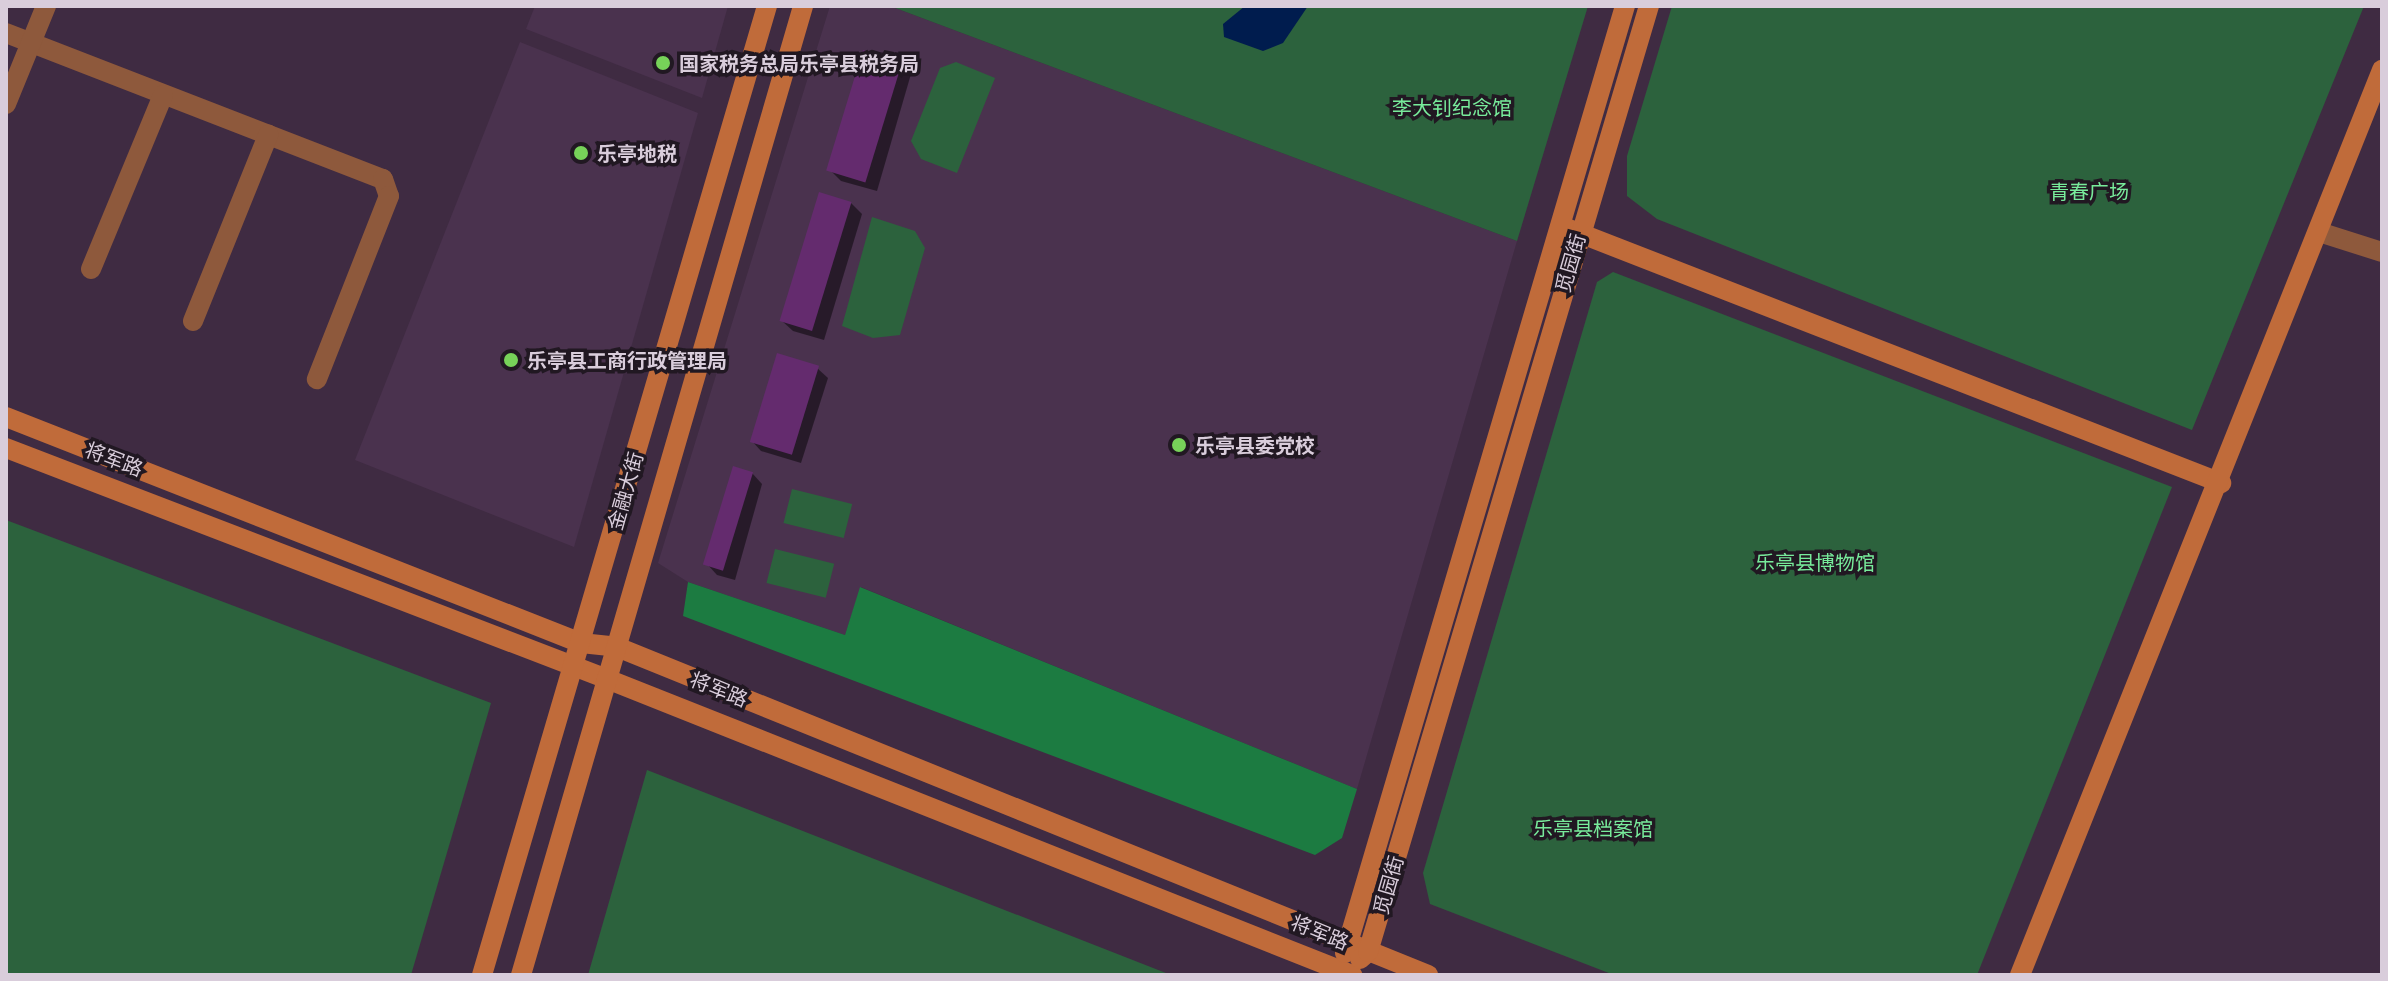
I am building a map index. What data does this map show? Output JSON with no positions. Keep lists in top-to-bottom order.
{
  "streets": {
    "main road": ["觅园街", "将军路", "金融大街"]
  },
  "crossings": [
    ["觅园街", "将军路"],
    ["将军路", "金融大街"]
  ],
  "parks": [
    "李大钊纪念馆",
    "青春广场",
    "乐亭县博物馆",
    "乐亭县档案馆"
  ],
  "places": [
    "国家税务总局乐亭县税务局",
    "乐亭地税",
    "乐亭县工商行政管理局",
    "乐亭县委党校"
  ]
}
